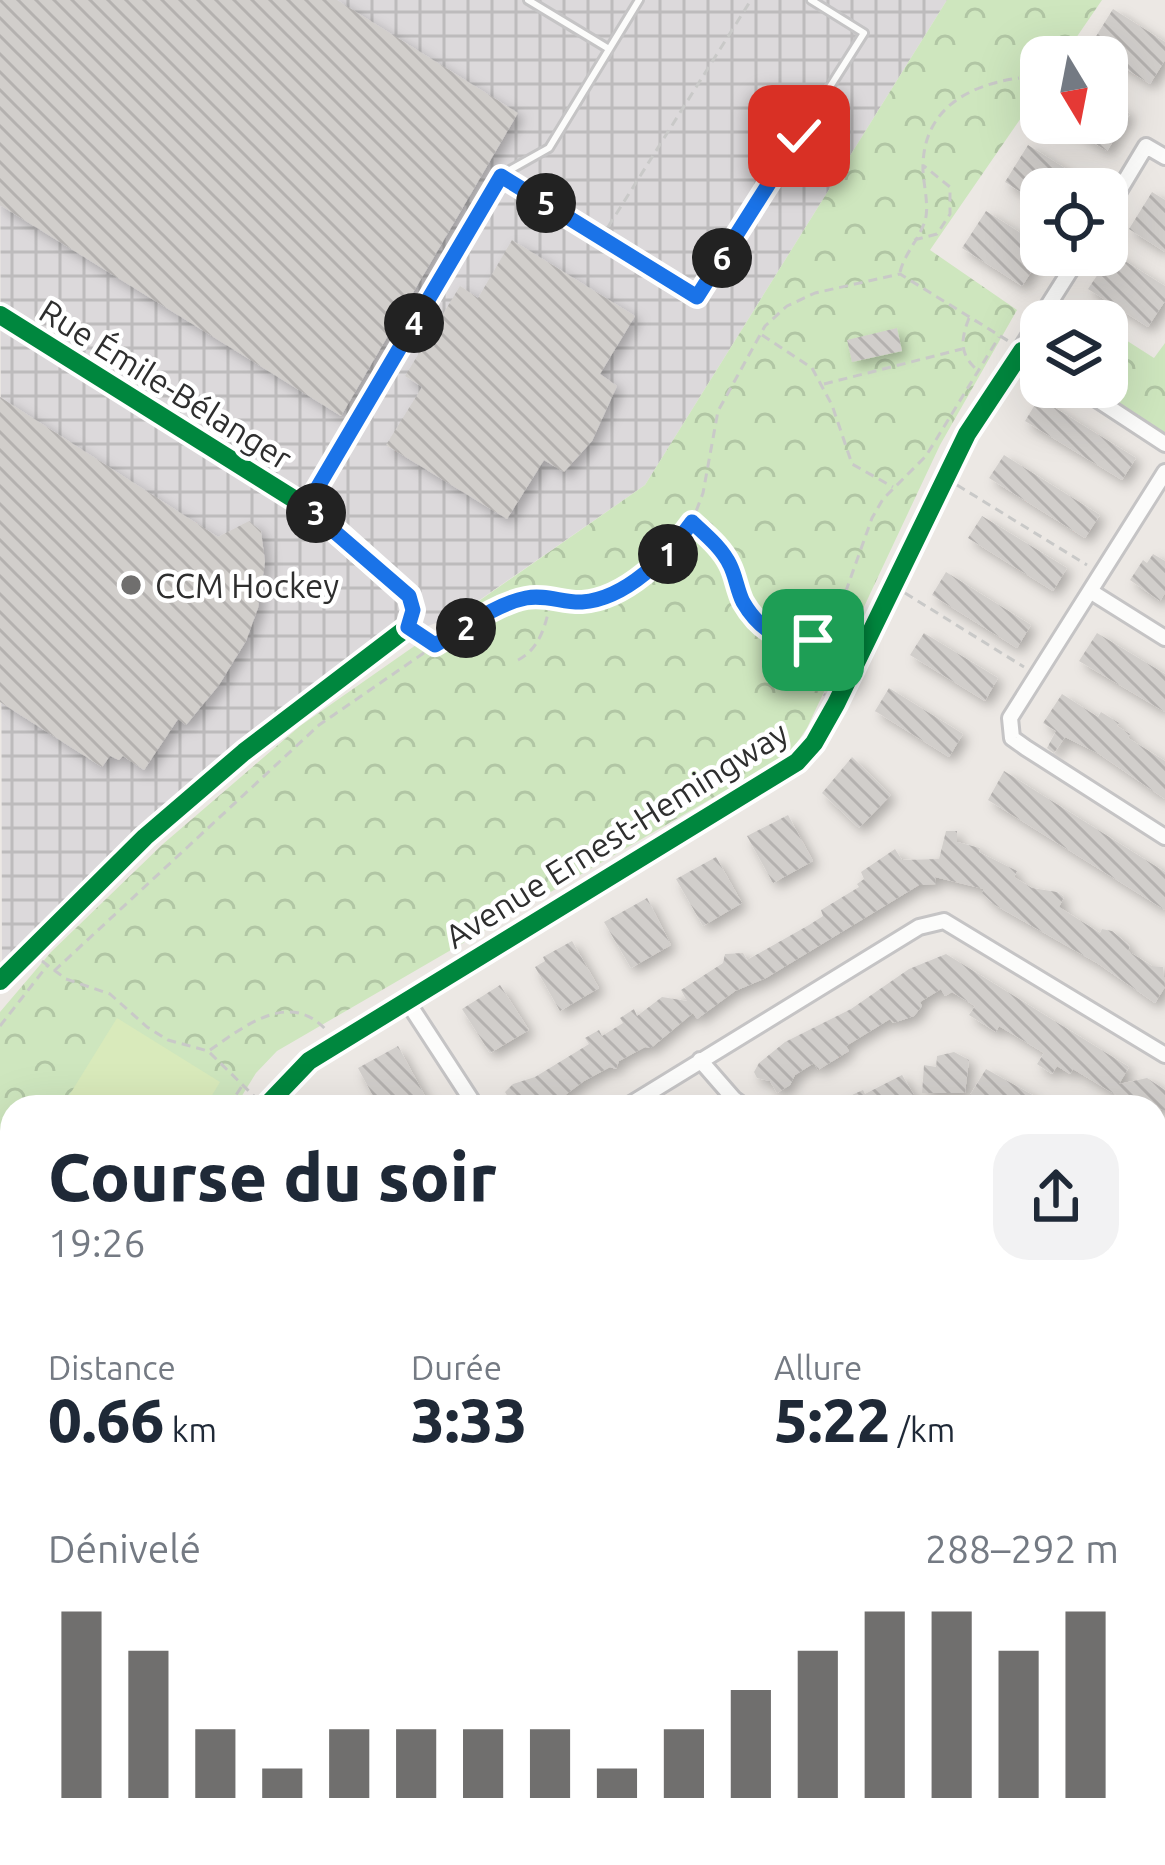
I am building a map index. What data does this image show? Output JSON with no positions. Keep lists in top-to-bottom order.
{
  "streets": {
    "street": ["Rue Émile-Bélanger", "Avenue Ernest-Hemingway"]
  },
  "places": ["CCM Hockey"],
  "north": "bottom",
  "page": {
    "pins": [
      "5",
      "6",
      "4",
      "3",
      "1",
      "2"
    ],
    "heading": ["Course du soir", "19:26"],
    "stats": [
      ["Distance", "0.66 km"],
      ["Durée", "3:33"],
      ["Allure", "5:22 /km"]
    ],
    "chart": ["Dénivelé", "288–292 m"]
  }
}
